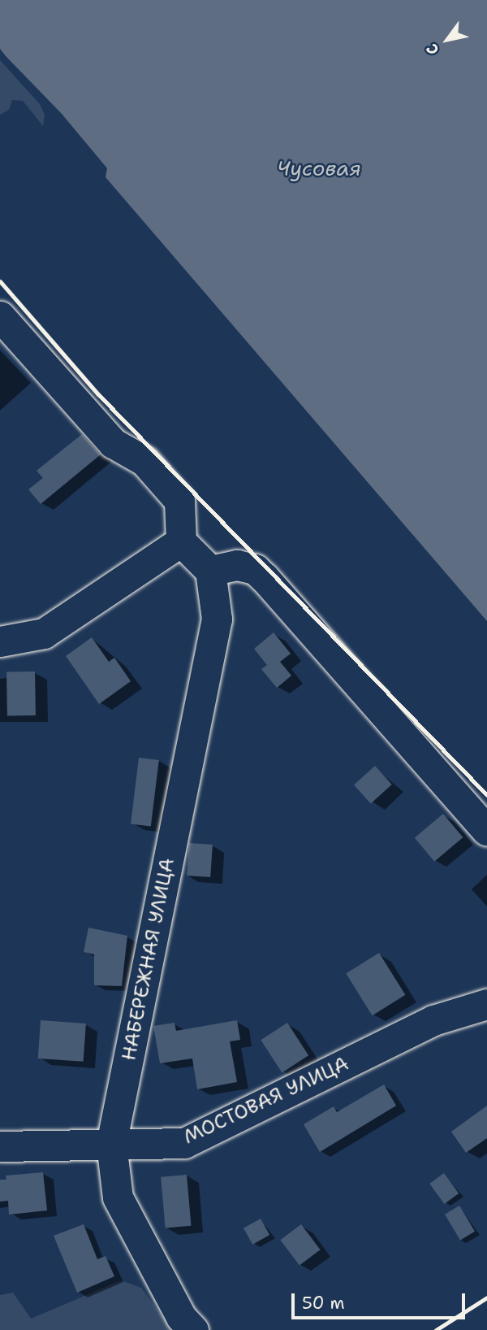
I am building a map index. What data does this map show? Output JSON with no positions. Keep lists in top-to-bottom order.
{
  "streets": {
    "street": ["НАБЕРЕЖНАЯ УЛИЦА", "МОСТОВАЯ УЛИЦА"]
  },
  "crossings": [
    ["НАБЕРЕЖНАЯ УЛИЦА", "МОСТОВАЯ УЛИЦА"]
  ],
  "water": ["Чусовая"],
  "scale_bar": "50 m",
  "north": "bottom left"
}
